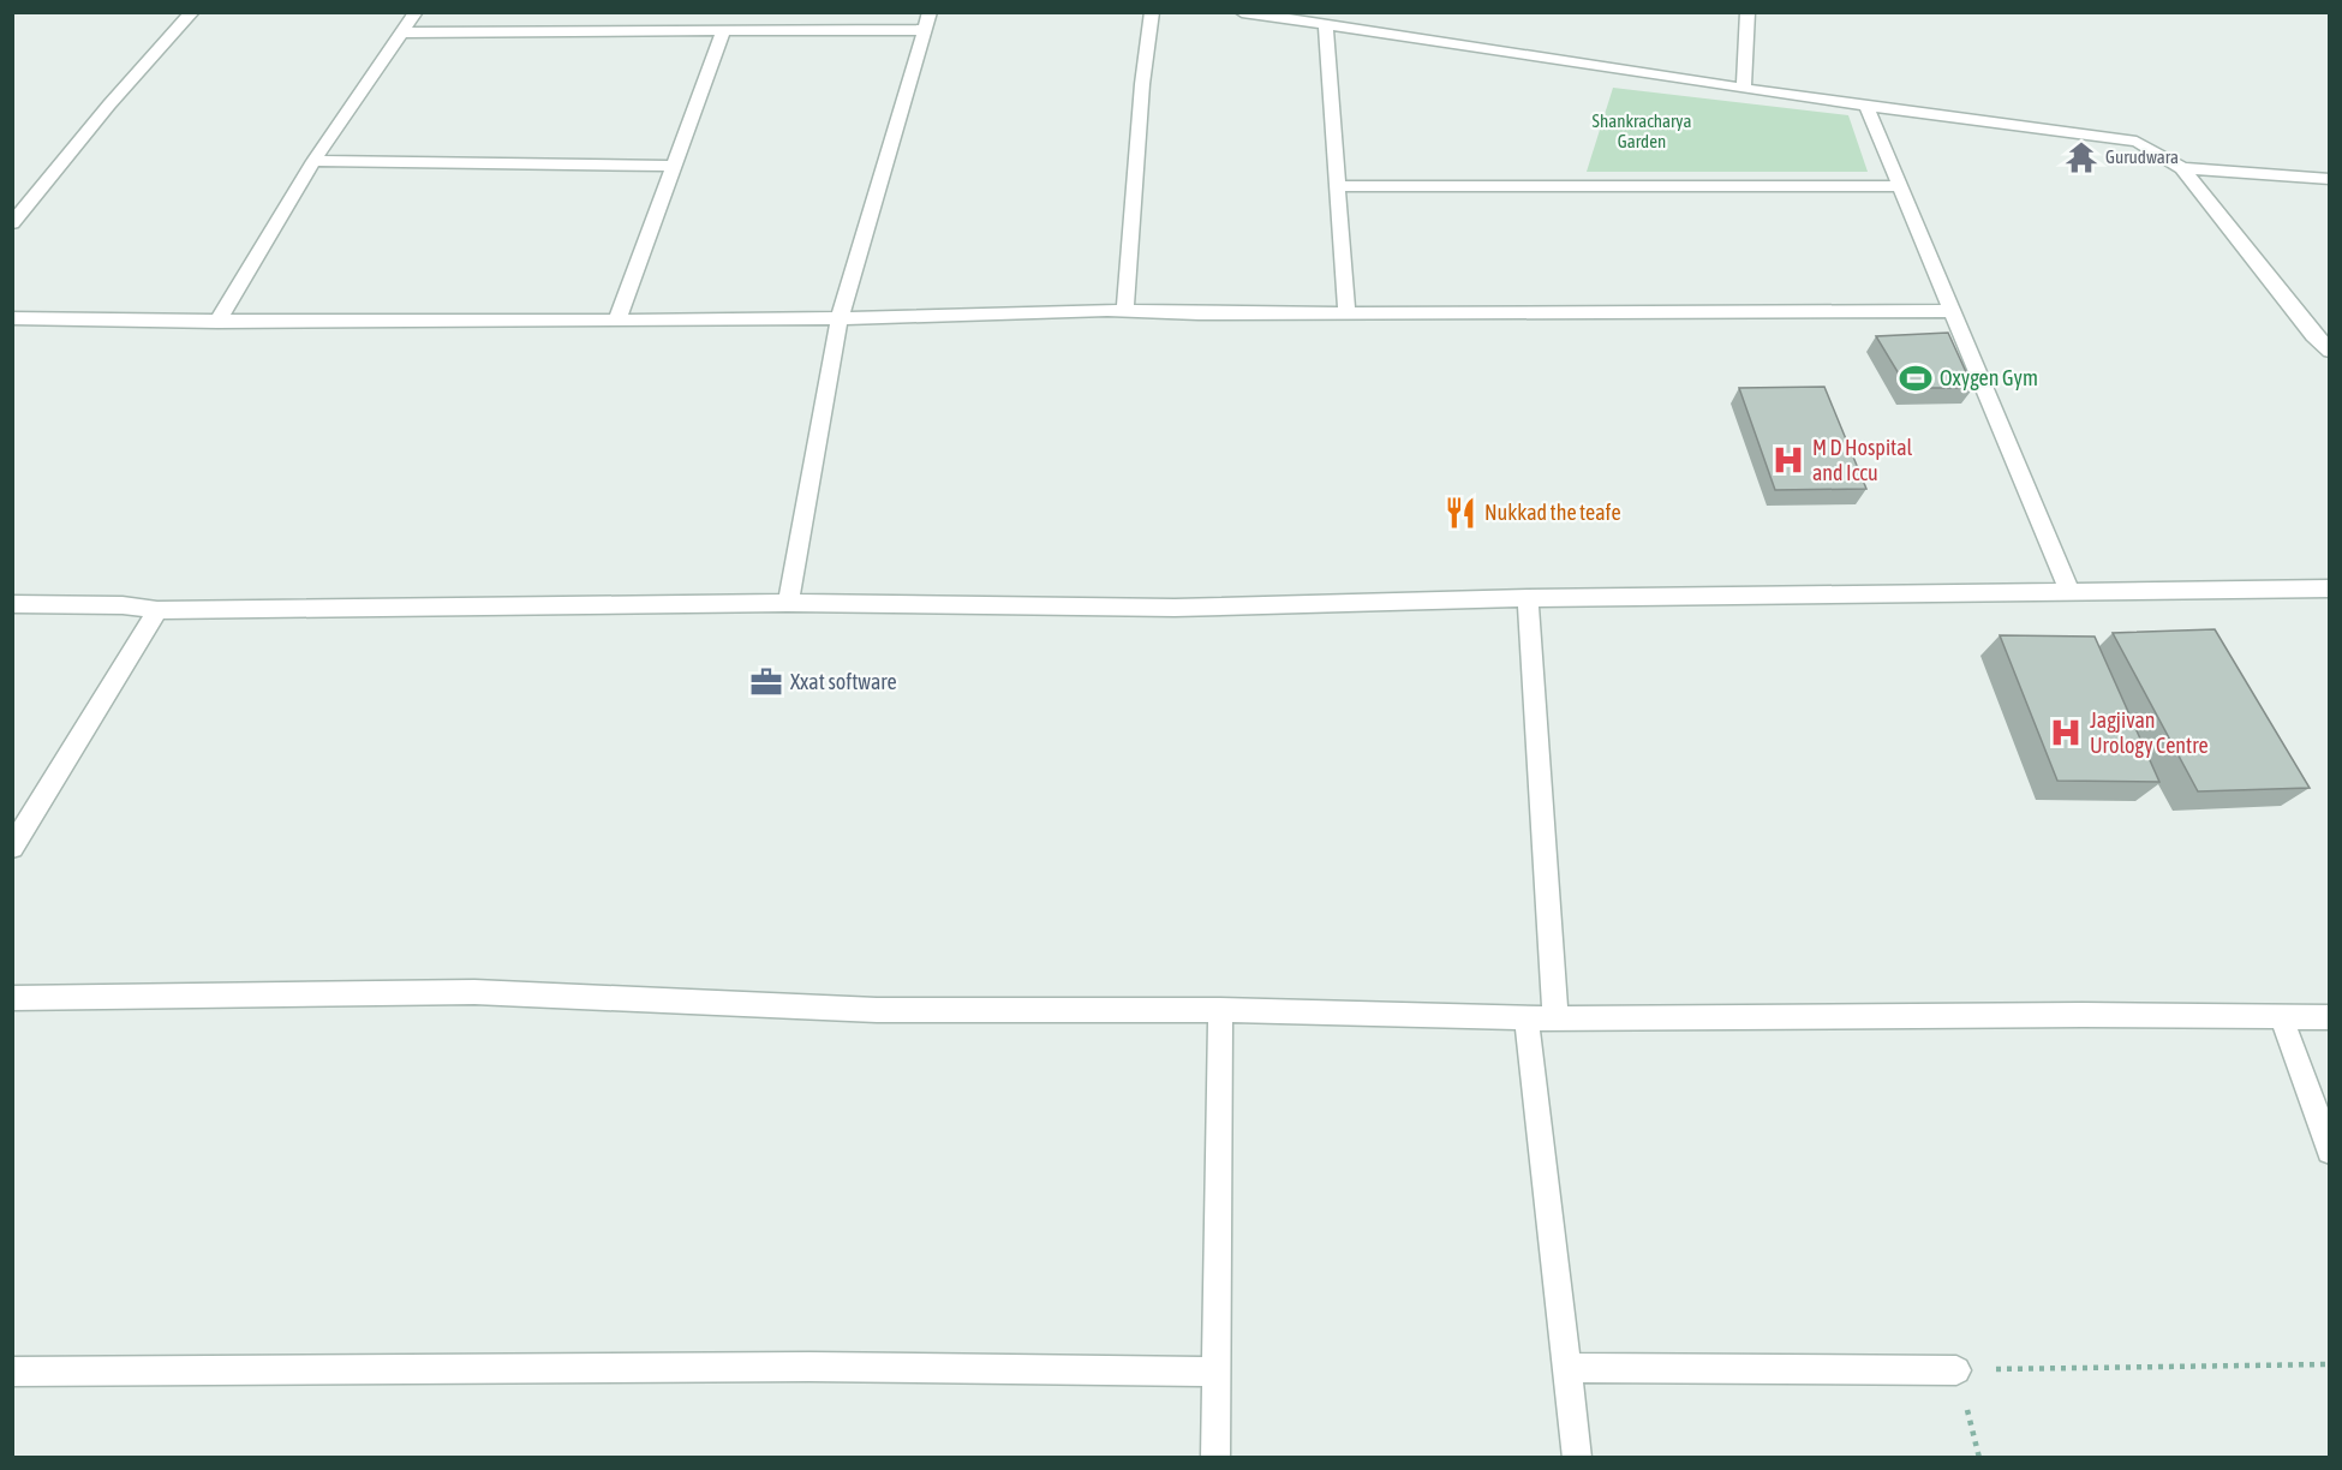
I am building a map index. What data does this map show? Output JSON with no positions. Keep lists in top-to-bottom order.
{
  "parks": ["Shankracharya Garden"],
  "places": {
    "temple": ["Gurudwara"],
    "sports": ["Oxygen Gym"],
    "hospital": ["M D Hospital and Iccu", "Jagjivan Urology Centre"],
    "restaurant": ["Nukkad the teafe"],
    "office": ["Xxat software"]
  }
}
